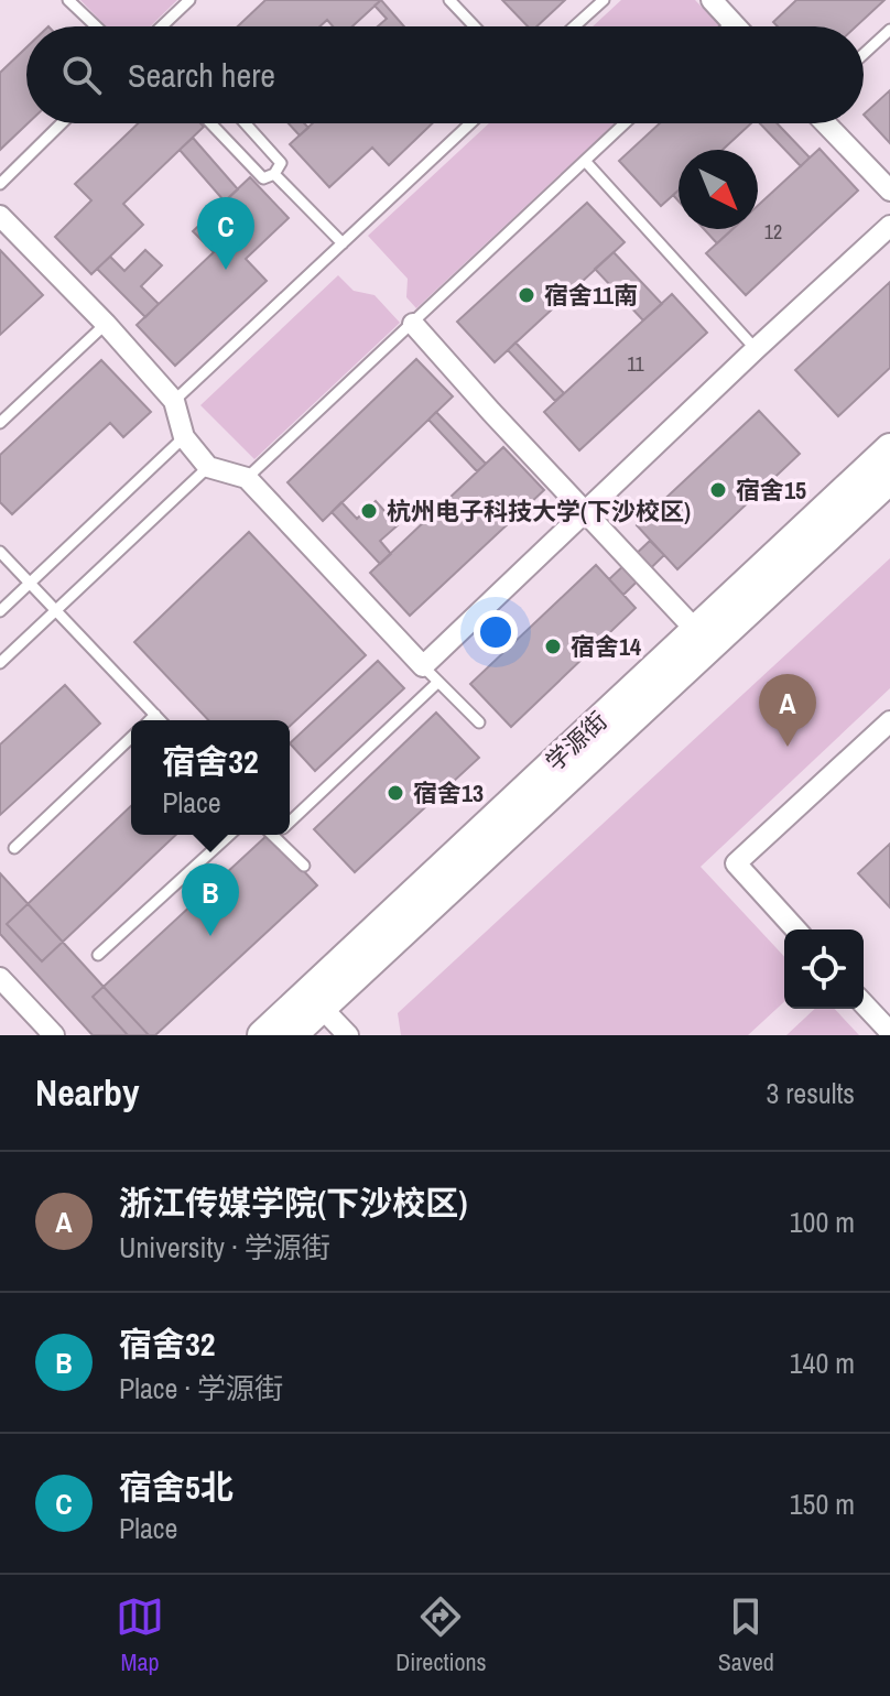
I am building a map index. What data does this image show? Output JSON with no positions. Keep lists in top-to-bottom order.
{
  "streets": {
    "main road": ["学源街"]
  },
  "places": [
    "宿舍11南",
    "宿舍15",
    "杭州电子科技大学(下沙校区)",
    "宿舍14",
    "宿舍13"
  ],
  "house_numbers": ["12", "11"],
  "north": "bottom right",
  "page": {
    "search": "Search here",
    "pins": ["C", "A", "B"],
    "popup": ["宿舍32", "Place"],
    "heading": ["Nearby", "3 results"],
    "list": [
      {
        "mark": "A",
        "name": "浙江传媒学院(下沙校区)",
        "note": "University · 学源街",
        "value": "100 m"
      },
      {
        "mark": "B",
        "name": "宿舍32",
        "note": "Place · 学源街",
        "value": "140 m"
      },
      {
        "mark": "C",
        "name": "宿舍5北",
        "note": "Place",
        "value": "150 m"
      }
    ],
    "nav": ["Map", "Directions", "Saved"]
  }
}
